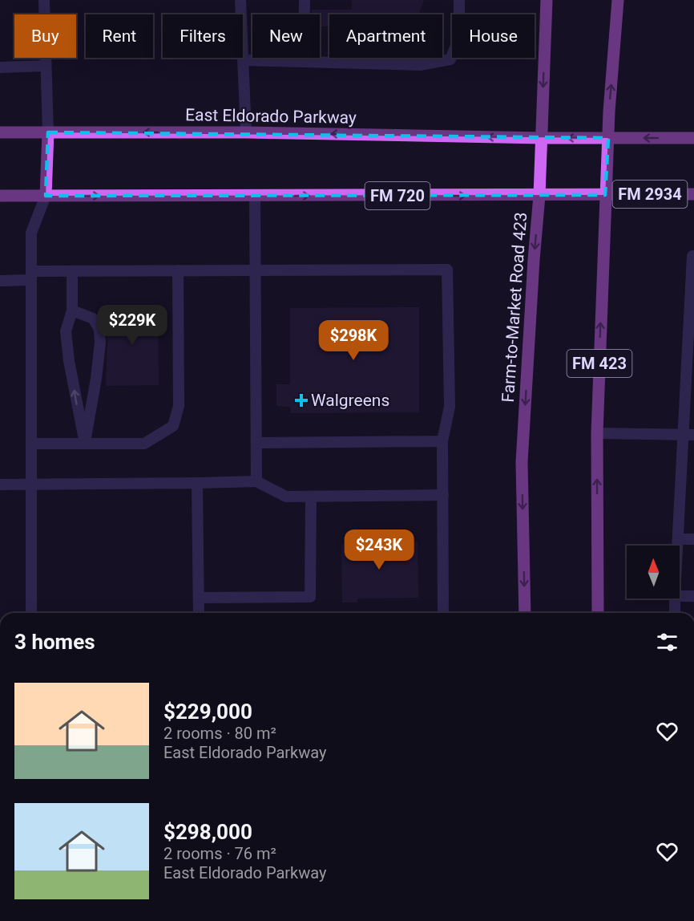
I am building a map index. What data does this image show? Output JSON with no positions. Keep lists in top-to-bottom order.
{
  "streets": {
    "main road": [
      "East Eldorado Parkway",
      "FM 2934",
      "FM 720",
      "Farm-to-Market Road 423",
      "FM 423"
    ]
  },
  "crossings": [
    ["East Eldorado Parkway", "Farm-to-Market Road 423"],
    ["East Eldorado Parkway", "FM 423"],
    ["FM 2934", "FM 720"],
    ["FM 2934", "Farm-to-Market Road 423"],
    ["FM 2934", "FM 423"],
    ["FM 720", "Farm-to-Market Road 423"]
  ],
  "places": {
    "health": ["Walgreens"]
  },
  "north": "top",
  "page": {
    "chip": [
      "Buy",
      "Rent",
      "Filters",
      "New",
      "Apartment",
      "House"
    ],
    "price": ["$229K", "$298K", "$243K"],
    "heading": "3 homes",
    "list": [
      {
        "name": "$229,000",
        "note": "2 rooms · 80 m² · East Eldorado Parkway"
      },
      {
        "name": "$298,000",
        "note": "2 rooms · 76 m² · East Eldorado Parkway"
      }
    ]
  }
}
